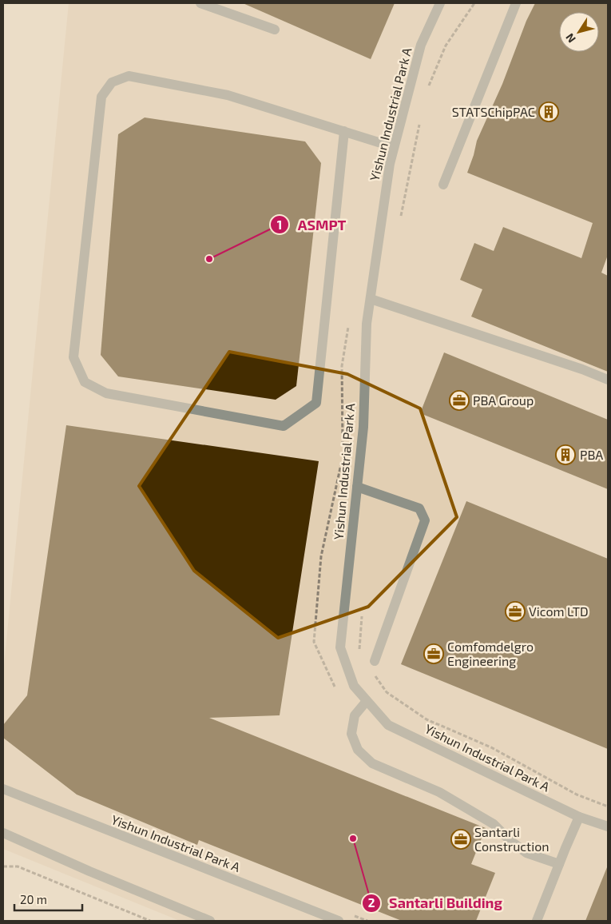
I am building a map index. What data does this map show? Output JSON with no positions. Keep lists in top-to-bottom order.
{
  "streets": {
    "street": ["Yishun Industrial Park A"]
  },
  "places": {
    "building": ["STATSChipPAC", "PBA"],
    "other": ["ASMPT", "Santarli Building"],
    "office": [
      "PBA Group",
      "Vicom LTD",
      "Comfomdelgro Engineering",
      "Santarli Construction"
    ]
  },
  "scale_bar": "20 m",
  "north": "bottom left"
}
